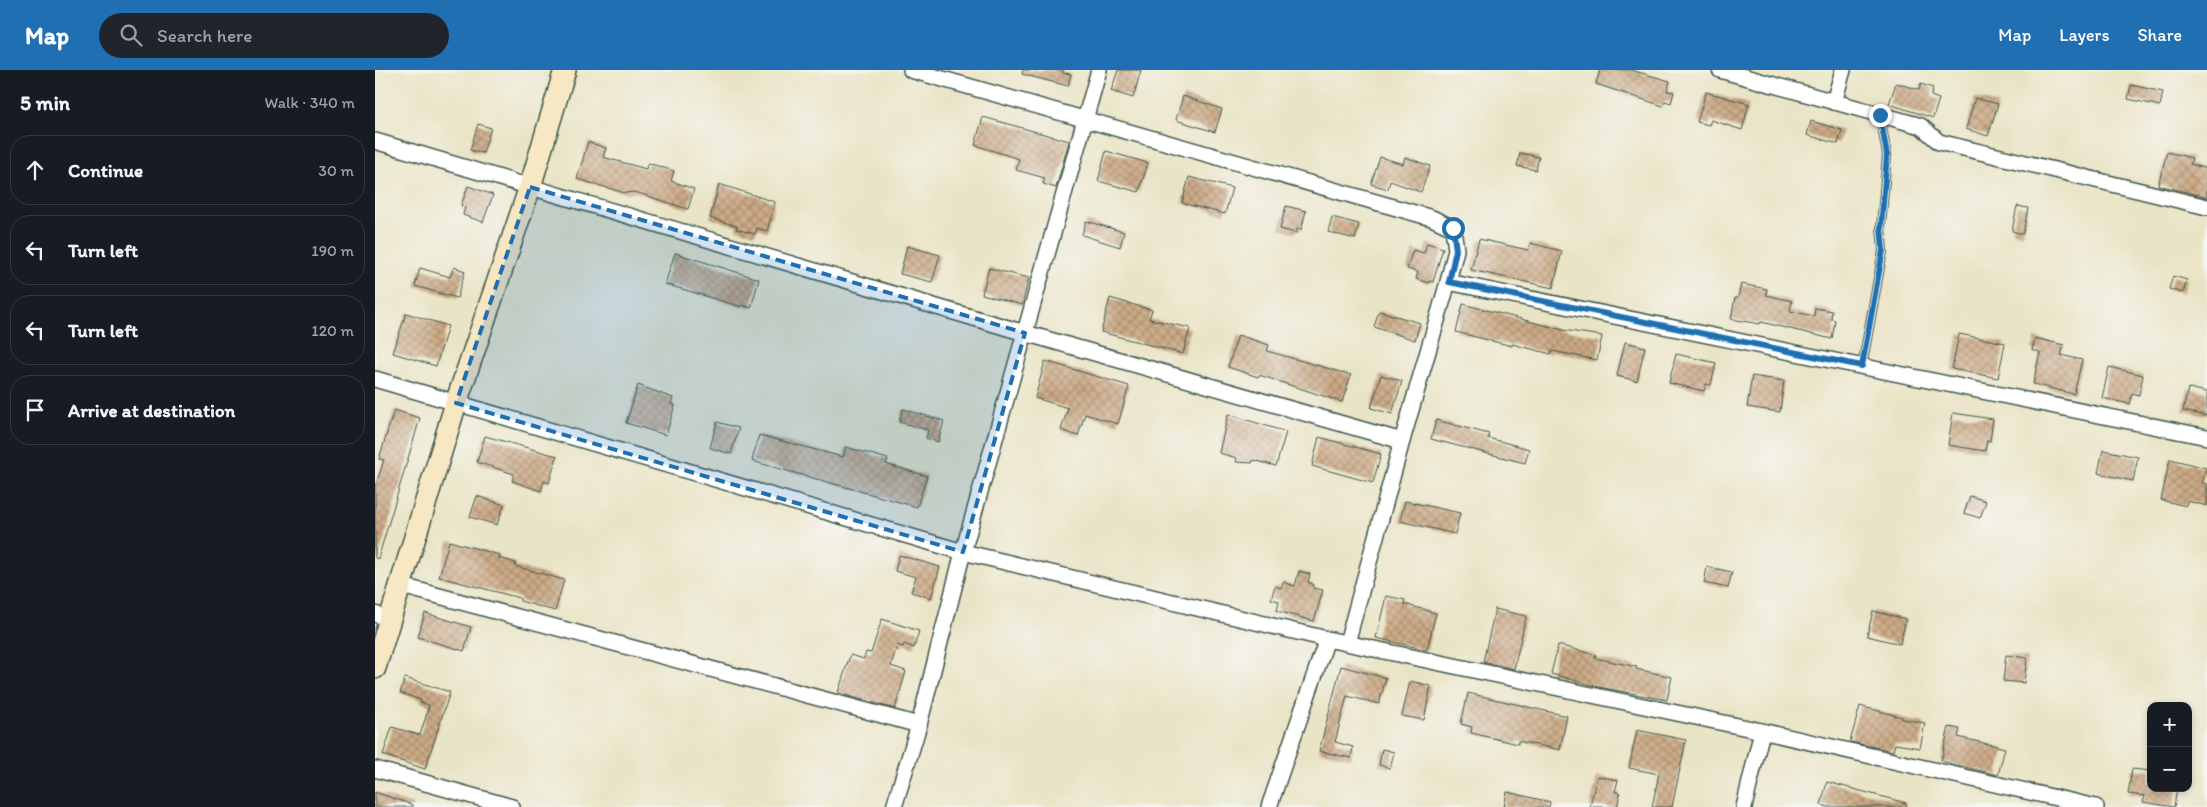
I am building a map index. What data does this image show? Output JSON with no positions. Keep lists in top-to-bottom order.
{
  "page": {
    "header": "Map",
    "search": "Search here",
    "nav": ["Map", "Layers", "Share"],
    "heading": ["5 min", "Walk · 340 m"],
    "list": [
      ["Continue", "30 m"],
      ["Turn left", "190 m"],
      ["Turn left", "120 m"],
      "Arrive at destination"
    ],
    "map_buttons": ["+", "−"]
  }
}
